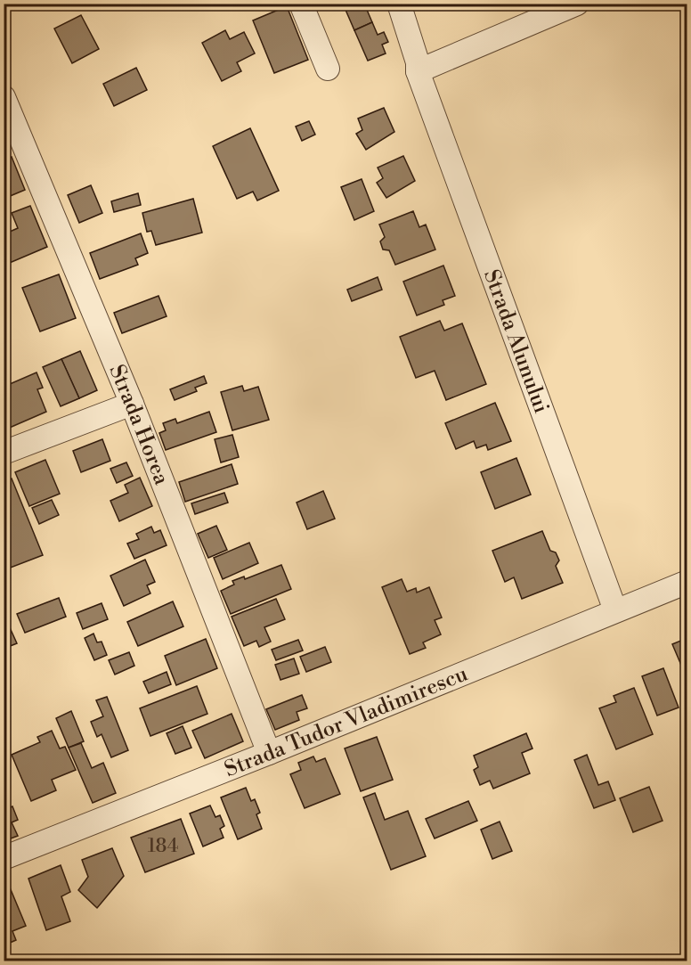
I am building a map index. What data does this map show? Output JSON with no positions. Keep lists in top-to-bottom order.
{
  "streets": {
    "street": ["Strada Alunului", "Strada Horea", "Strada Tudor Vladimirescu"]
  },
  "crossings": [
    ["Strada Alunului", "Strada Tudor Vladimirescu"],
    ["Strada Horea", "Strada Tudor Vladimirescu"]
  ],
  "house_numbers": ["184"]
}
